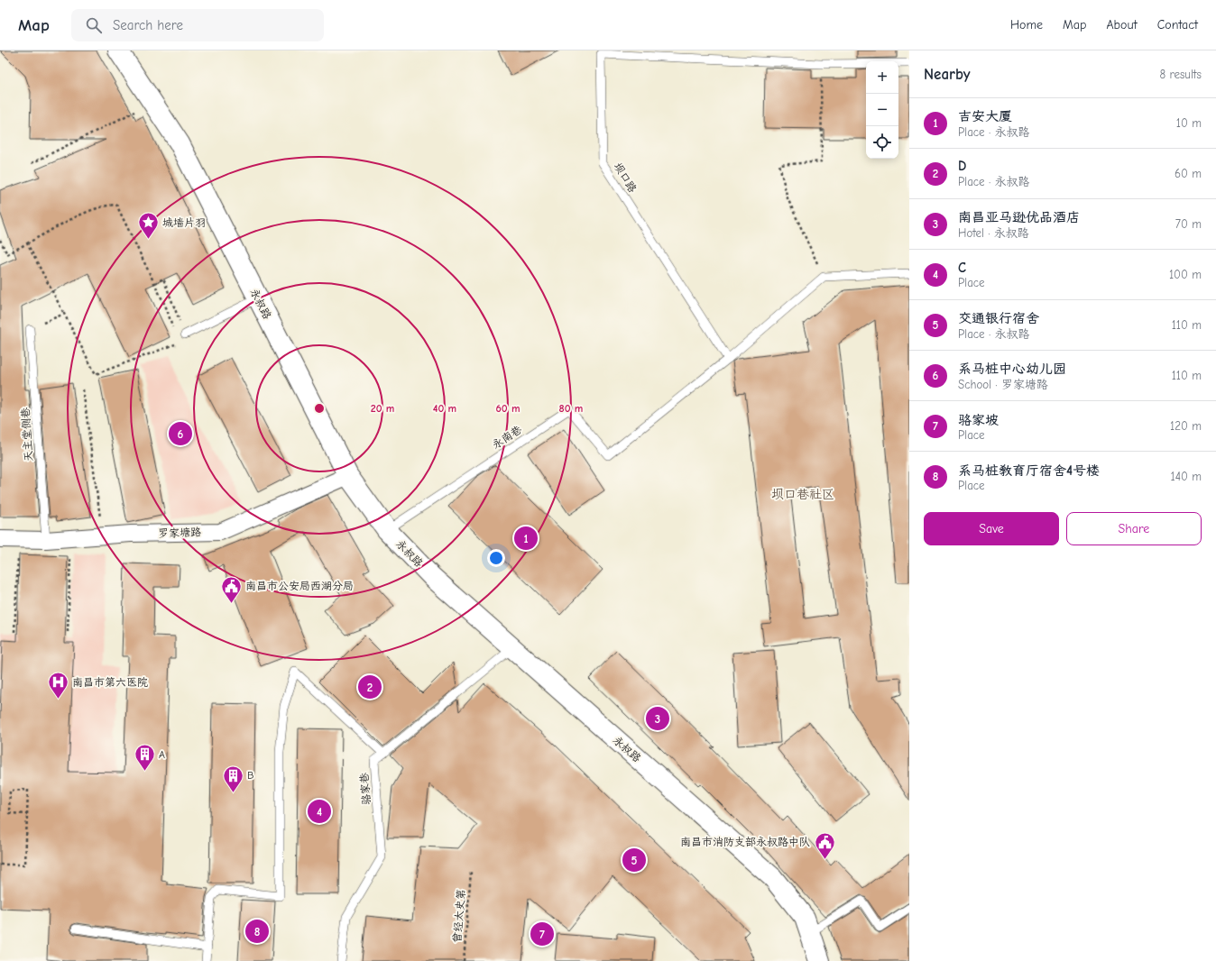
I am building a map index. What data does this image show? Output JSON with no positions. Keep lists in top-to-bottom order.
{
  "streets": {
    "street": ["永叔路", "罗家塘路"],
    "lane": [
      "坝口路",
      "天主堂侧巷",
      "永南巷",
      "骆家巷"
    ],
    "path": ["曾经太史第"]
  },
  "crossings": [
    ["坝口路", "永南巷"],
    ["永叔路", "永南巷"],
    ["永叔路", "罗家塘路"],
    ["永叔路", "骆家巷"],
    ["天主堂侧巷", "罗家塘路"]
  ],
  "districts": ["坝口巷社区"],
  "places": {
    "place": ["城墙片羽"],
    "public building": ["南昌市公安局西湖分局", "南昌市消防支部永叔路中队"],
    "hospital": ["南昌市第六医院"],
    "building": ["A", "B"]
  },
  "page": {
    "header": "Map",
    "search": "Search here",
    "nav": [
      "Home",
      "Map",
      "About",
      "Contact"
    ],
    "heading": ["Nearby", "8 results"],
    "map_buttons": ["+", "−"],
    "list": [
      {
        "mark": "1",
        "name": "吉安大厦",
        "note": "Place · 永叔路",
        "value": "10 m"
      },
      {
        "mark": "2",
        "name": "D",
        "note": "Place · 永叔路",
        "value": "60 m"
      },
      {
        "mark": "3",
        "name": "南昌亚马逊优品酒店",
        "note": "Hotel · 永叔路",
        "value": "70 m"
      },
      {
        "mark": "4",
        "name": "C",
        "note": "Place",
        "value": "100 m"
      },
      {
        "mark": "5",
        "name": "交通银行宿舍",
        "note": "Place · 永叔路",
        "value": "110 m"
      },
      {
        "mark": "6",
        "name": "系马桩中心幼儿园",
        "note": "School · 罗家塘路",
        "value": "110 m"
      },
      {
        "mark": "7",
        "name": "骆家坡",
        "note": "Place",
        "value": "120 m"
      },
      {
        "mark": "8",
        "name": "系马桩教育厅宿舍4号楼",
        "note": "Place",
        "value": "140 m"
      }
    ],
    "pins": [
      "6",
      "1",
      "2",
      "3",
      "4",
      "5",
      "8",
      "7"
    ],
    "buttons": ["Save", "Share"]
  },
  "rings": [
    "20 m",
    "40 m",
    "60 m",
    "80 m"
  ]
}
